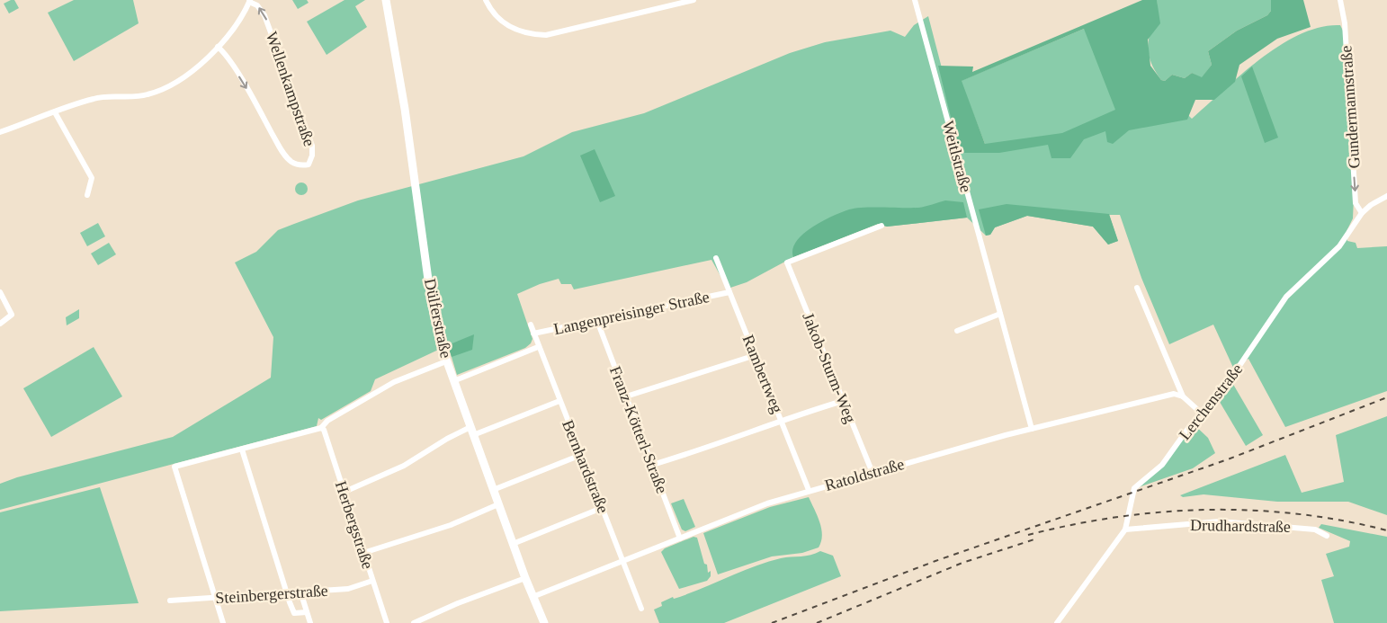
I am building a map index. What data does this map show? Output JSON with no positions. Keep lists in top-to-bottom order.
{
  "streets": {
    "main road": ["Dülferstraße"],
    "street": [
      "Wellenkampstraße",
      "Gundermannstraße",
      "Weitlstraße",
      "Langenpreisinger Straße",
      "Jakob-Sturm-Weg",
      "Rambertweg",
      "Lerchenstraße",
      "Franz-Kötterl-Straße",
      "Bernhardstraße",
      "Ratoldstraße",
      "Herbergstraße",
      "Drudhardstraße",
      "Steinbergerstraße"
    ]
  },
  "crossings": [
    ["Gundermannstraße", "Lerchenstraße"],
    ["Weitlstraße", "Ratoldstraße"],
    ["Langenpreisinger Straße", "Dülferstraße"],
    ["Langenpreisinger Straße", "Rambertweg"],
    ["Langenpreisinger Straße", "Franz-Kötterl-Straße"],
    ["Langenpreisinger Straße", "Bernhardstraße"],
    ["Dülferstraße", "Ratoldstraße"],
    ["Jakob-Sturm-Weg", "Ratoldstraße"],
    ["Rambertweg", "Ratoldstraße"],
    ["Lerchenstraße", "Drudhardstraße"],
    ["Franz-Kötterl-Straße", "Ratoldstraße"],
    ["Bernhardstraße", "Ratoldstraße"],
    ["Herbergstraße", "Steinbergerstraße"]
  ],
  "one_way": ["Gundermannstraße"]
}
